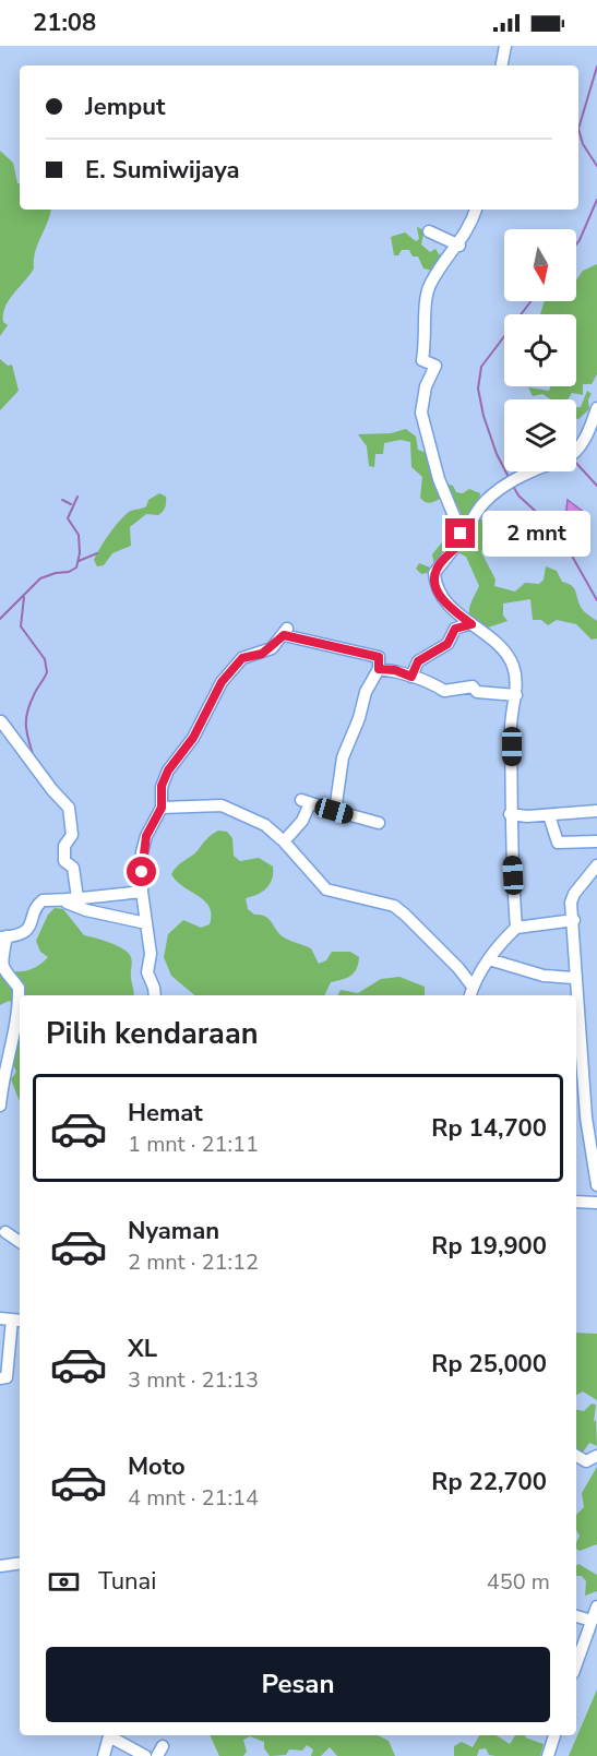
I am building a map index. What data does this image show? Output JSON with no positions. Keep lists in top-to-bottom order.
{
  "north": "bottom",
  "page": {
    "status": "21:08",
    "banner": ["Jemput", "E. Sumiwijaya"],
    "bubble": "2 mnt",
    "heading": "Pilih kendaraan",
    "list": [
      {
        "name": "Hemat",
        "note": "1 mnt · 21:11",
        "value": "Rp 14,700"
      },
      {
        "name": "Nyaman",
        "note": "2 mnt · 21:12",
        "value": "Rp 19,900"
      },
      {
        "name": "XL",
        "note": "3 mnt · 21:13",
        "value": "Rp 25,000"
      },
      {
        "name": "Moto",
        "note": "4 mnt · 21:14",
        "value": "Rp 22,700"
      }
    ],
    "pay": ["Tunai", "450 m"],
    "buttons": "Pesan"
  }
}
